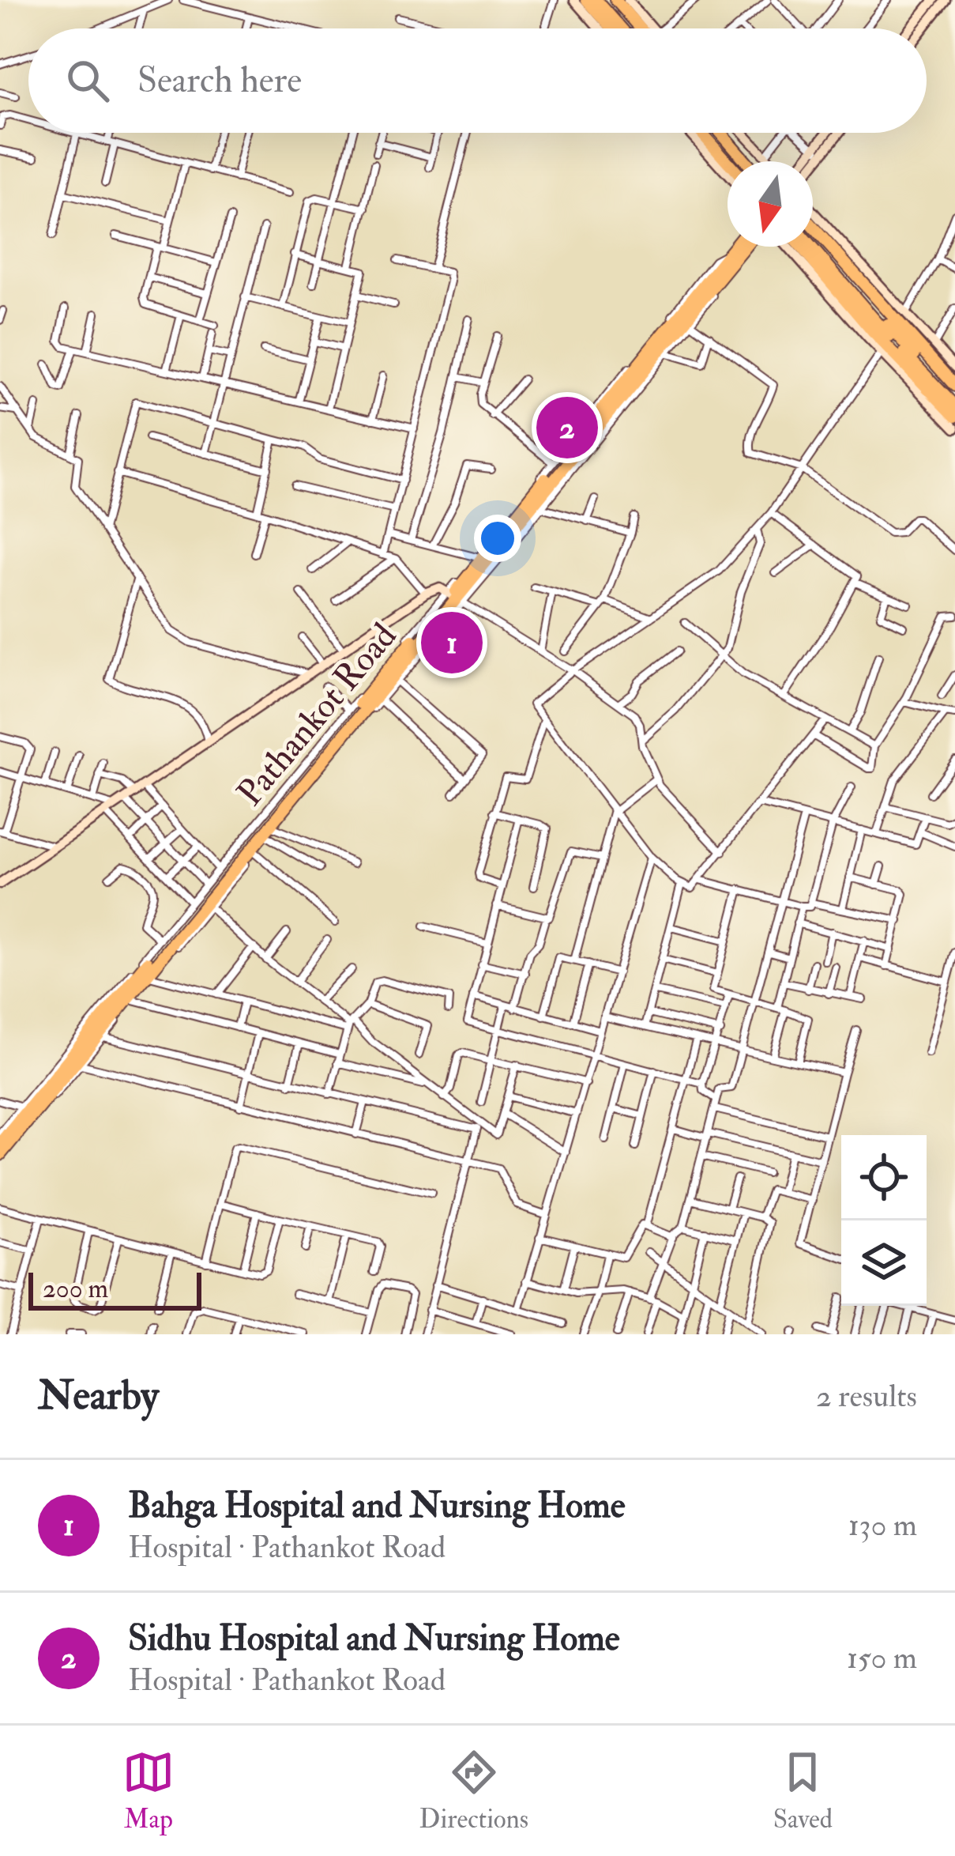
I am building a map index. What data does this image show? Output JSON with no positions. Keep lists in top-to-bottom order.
{
  "streets": {
    "highway": ["Pathankot Road"]
  },
  "scale_bar": "200 m",
  "north": "bottom",
  "page": {
    "search": "Search here",
    "pins": ["2", "1"],
    "scale": "200 m",
    "heading": ["Nearby", "2 results"],
    "list": [
      {
        "mark": "1",
        "name": "Bahga Hospital and Nursing Home",
        "note": "Hospital · Pathankot Road",
        "value": "130 m"
      },
      {
        "mark": "2",
        "name": "Sidhu Hospital and Nursing Home",
        "note": "Hospital · Pathankot Road",
        "value": "150 m"
      }
    ],
    "nav": ["Map", "Directions", "Saved"]
  }
}
